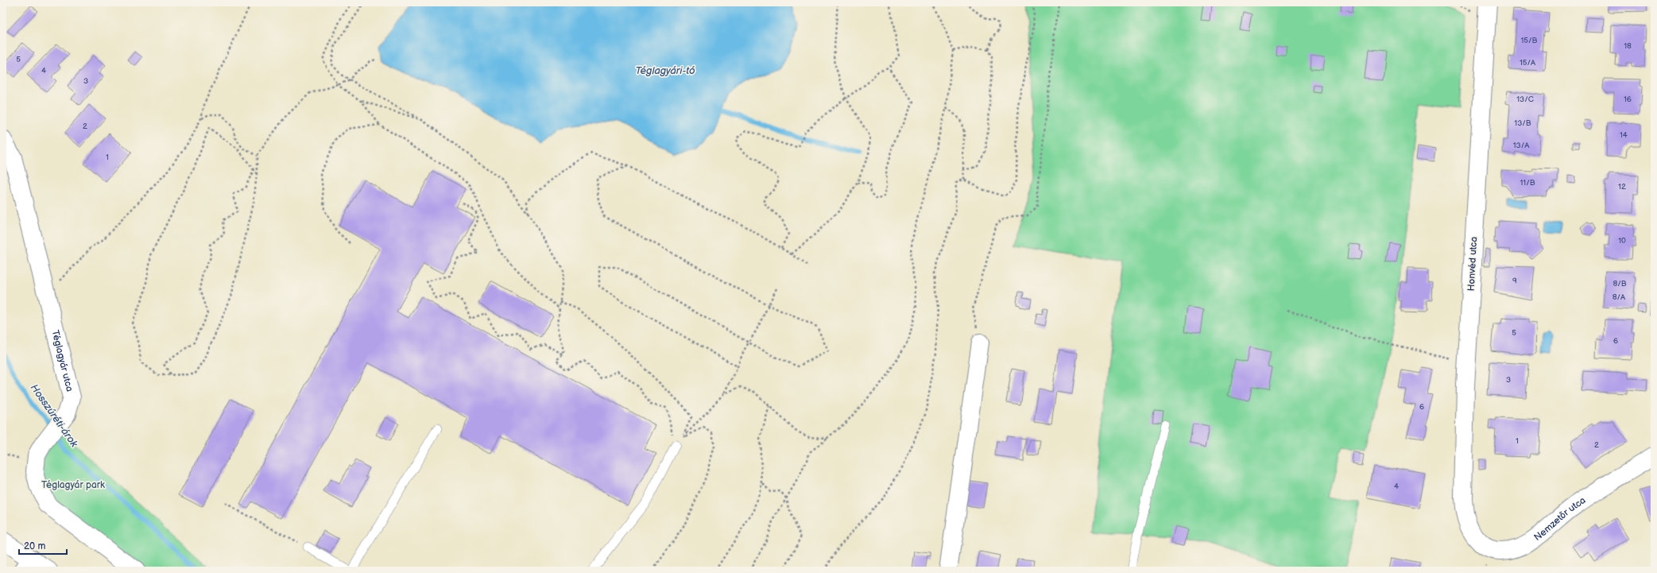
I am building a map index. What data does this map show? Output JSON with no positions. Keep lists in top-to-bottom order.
{
  "streets": {
    "street": ["Honvéd utca", "Téglagyár utca", "Nemzetőr utca"]
  },
  "crossings": [
    ["Honvéd utca", "Nemzetőr utca"]
  ],
  "water": ["Téglagyári-tó", "Hosszúréti-árok"],
  "parks": ["Téglagyár park"],
  "house_numbers": [
    "15/B",
    "18",
    "5",
    "15/A",
    "4",
    "3",
    "13/C",
    "16",
    "13/B",
    "2",
    "14",
    "13/A",
    "1",
    "11/B",
    "12",
    "10",
    "9",
    "8/B",
    "8/A",
    "5",
    "6",
    "3",
    "6",
    "1",
    "2",
    "4"
  ],
  "scale_bar": "20 m"
}
